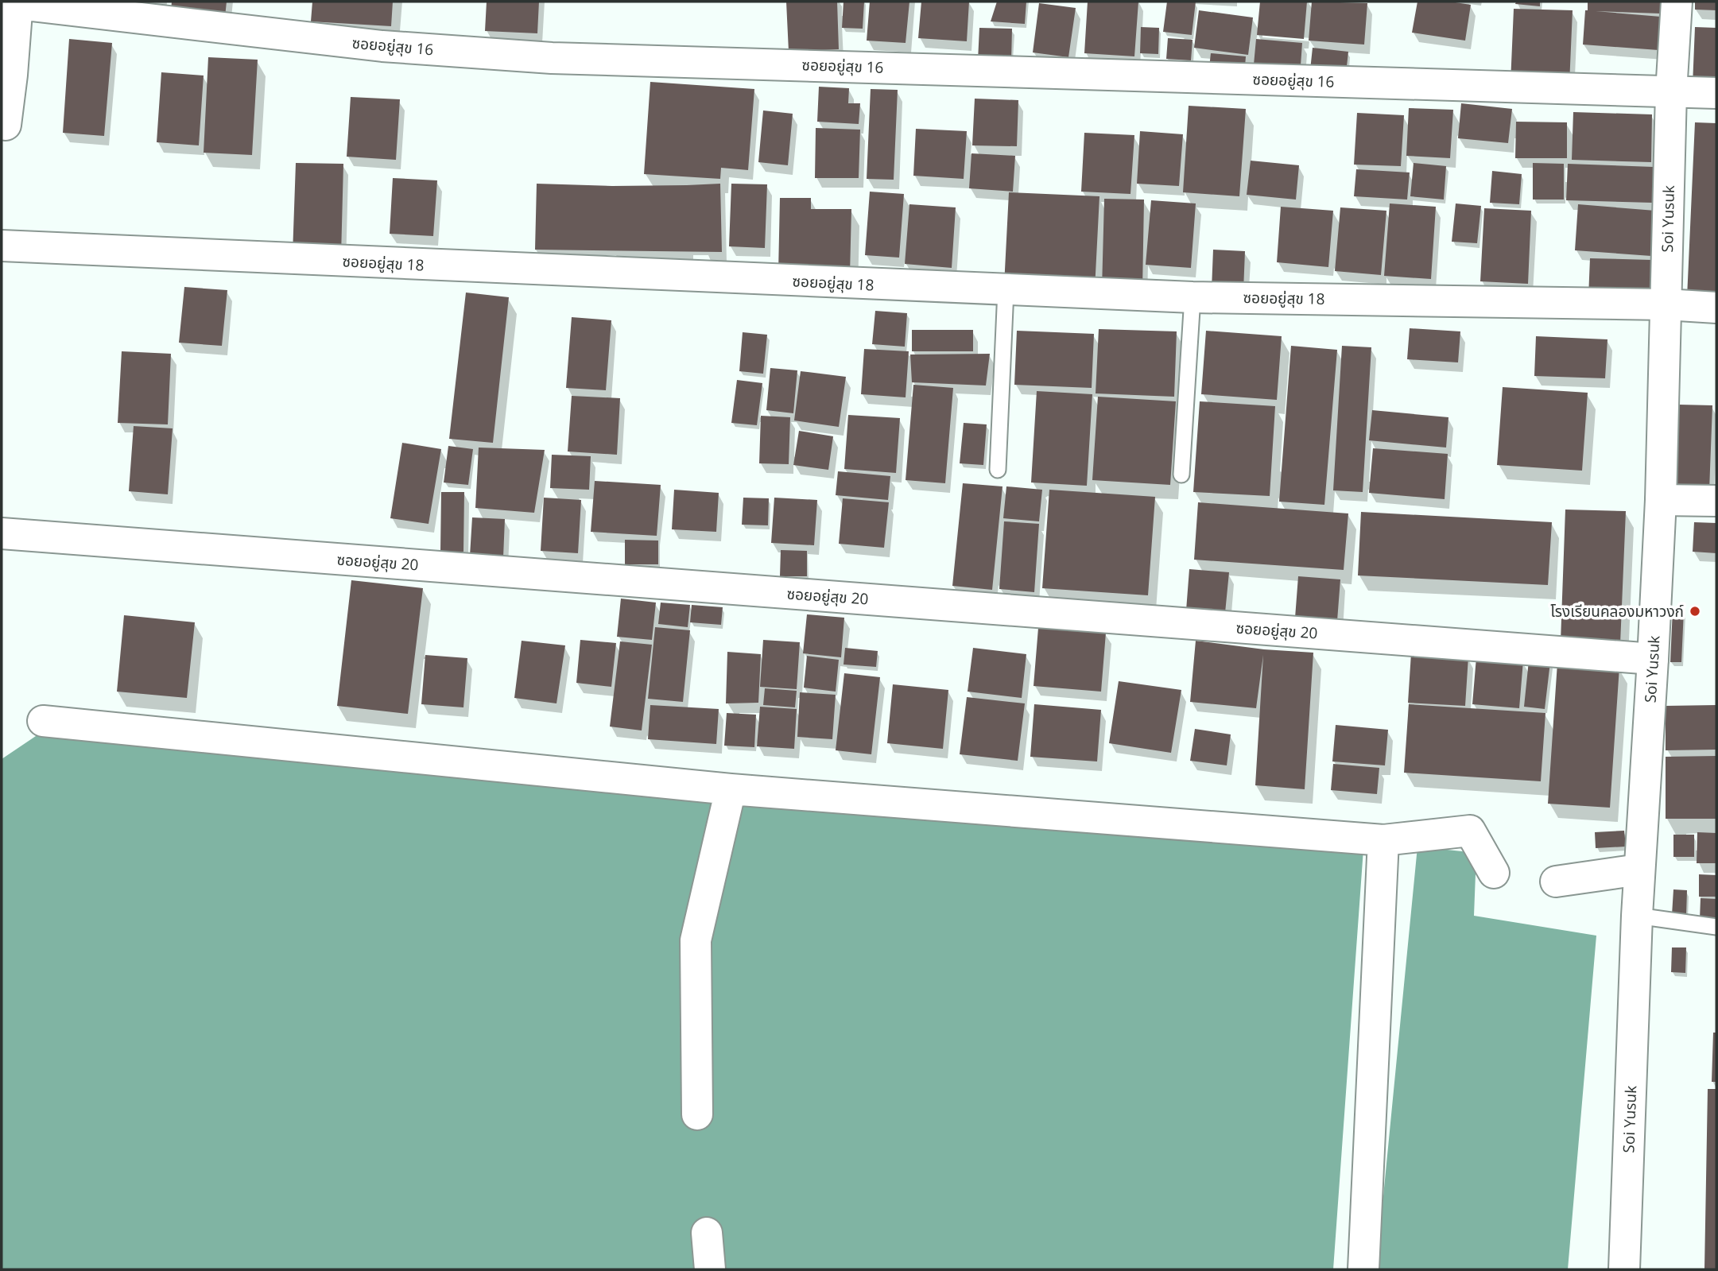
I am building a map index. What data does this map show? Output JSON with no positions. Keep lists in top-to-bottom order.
{
  "streets": {
    "street": [
      "ซอยอยู่สุข 16",
      "Soi Yusuk",
      "ซอยอยู่สุข 18",
      "ซอยอยู่สุข 20"
    ]
  },
  "crossings": [
    ["ซอยอยู่สุข 16", "Soi Yusuk"],
    ["Soi Yusuk", "ซอยอยู่สุข 18"],
    ["Soi Yusuk", "ซอยอยู่สุข 20"]
  ],
  "places": ["โรงเรียนคลองมหาวงก์"]
}
